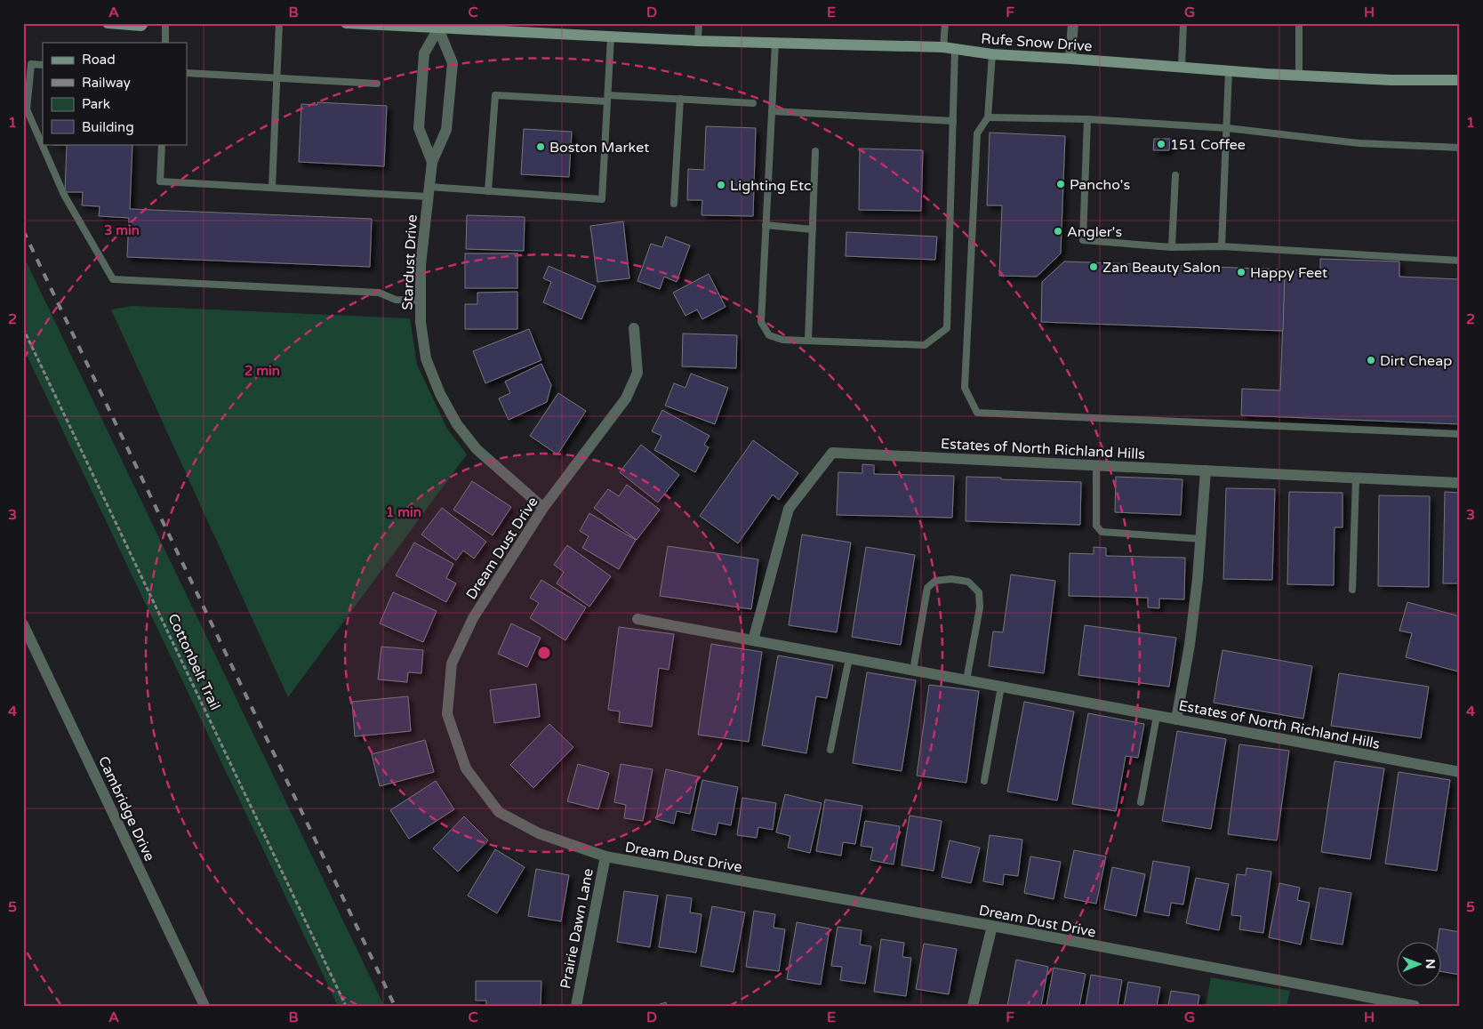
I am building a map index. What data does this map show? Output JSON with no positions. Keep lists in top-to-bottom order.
{
  "streets": {
    "main road": ["Rufe Snow Drive"],
    "street": [
      "Stardust Drive",
      "Estates of North Richland Hills",
      "Dream Dust Drive",
      "Cambridge Drive",
      "Prairie Dawn Lane"
    ],
    "path": ["Cottonbelt Trail"]
  },
  "crossings": [
    ["Rufe Snow Drive", "Stardust Drive"],
    ["Stardust Drive", "Dream Dust Drive"],
    ["Dream Dust Drive", "Prairie Dawn Lane"]
  ],
  "places": [
    "151 Coffee",
    "Boston Market",
    "Pancho's",
    "Lighting Etc",
    "Angler's",
    "Zan Beauty Salon",
    "Happy Feet",
    "Dirt Cheap"
  ],
  "legend": [
    "Road",
    "Railway",
    "Park",
    "Building"
  ],
  "north": "right",
  "grid": {
    "columns": [
      "A",
      "B",
      "C",
      "D",
      "E",
      "F",
      "G",
      "H"
    ],
    "rows": [
      "1",
      "2",
      "3",
      "4",
      "5"
    ]
  },
  "rings": ["3 min", "2 min", "1 min"]
}
